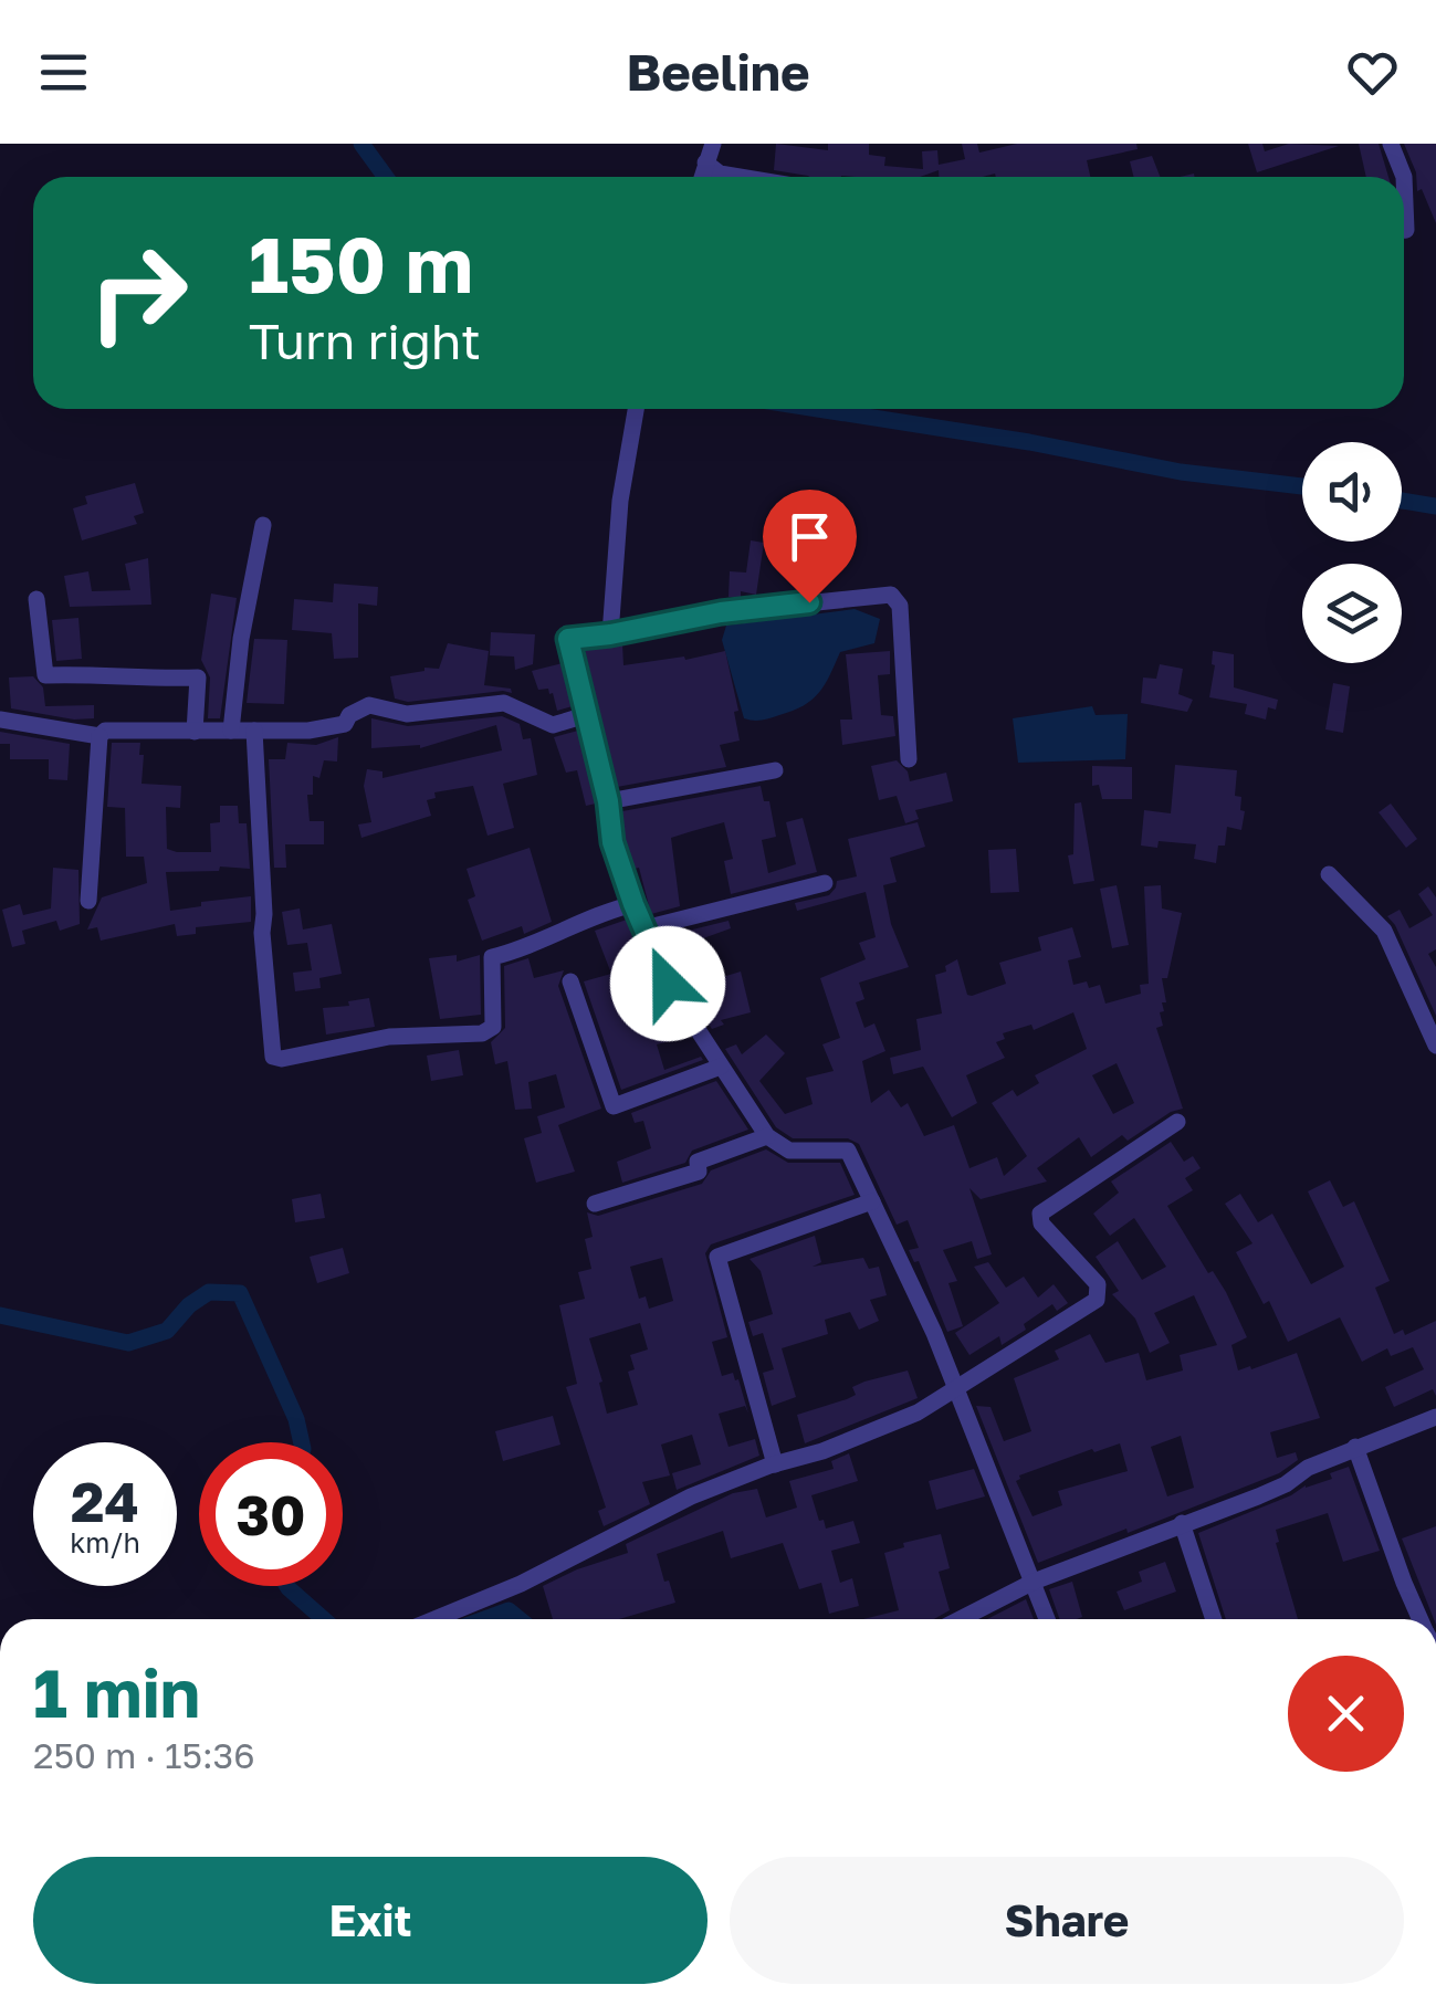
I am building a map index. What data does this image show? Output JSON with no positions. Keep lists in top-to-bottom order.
{
  "page": {
    "header": "Beeline",
    "turn": ["150 m", "Turn right"],
    "speed": "24 km/h",
    "limit": "30",
    "heading": ["1 min", "250 m · 15:36"],
    "buttons": ["Exit", "Share"]
  }
}
